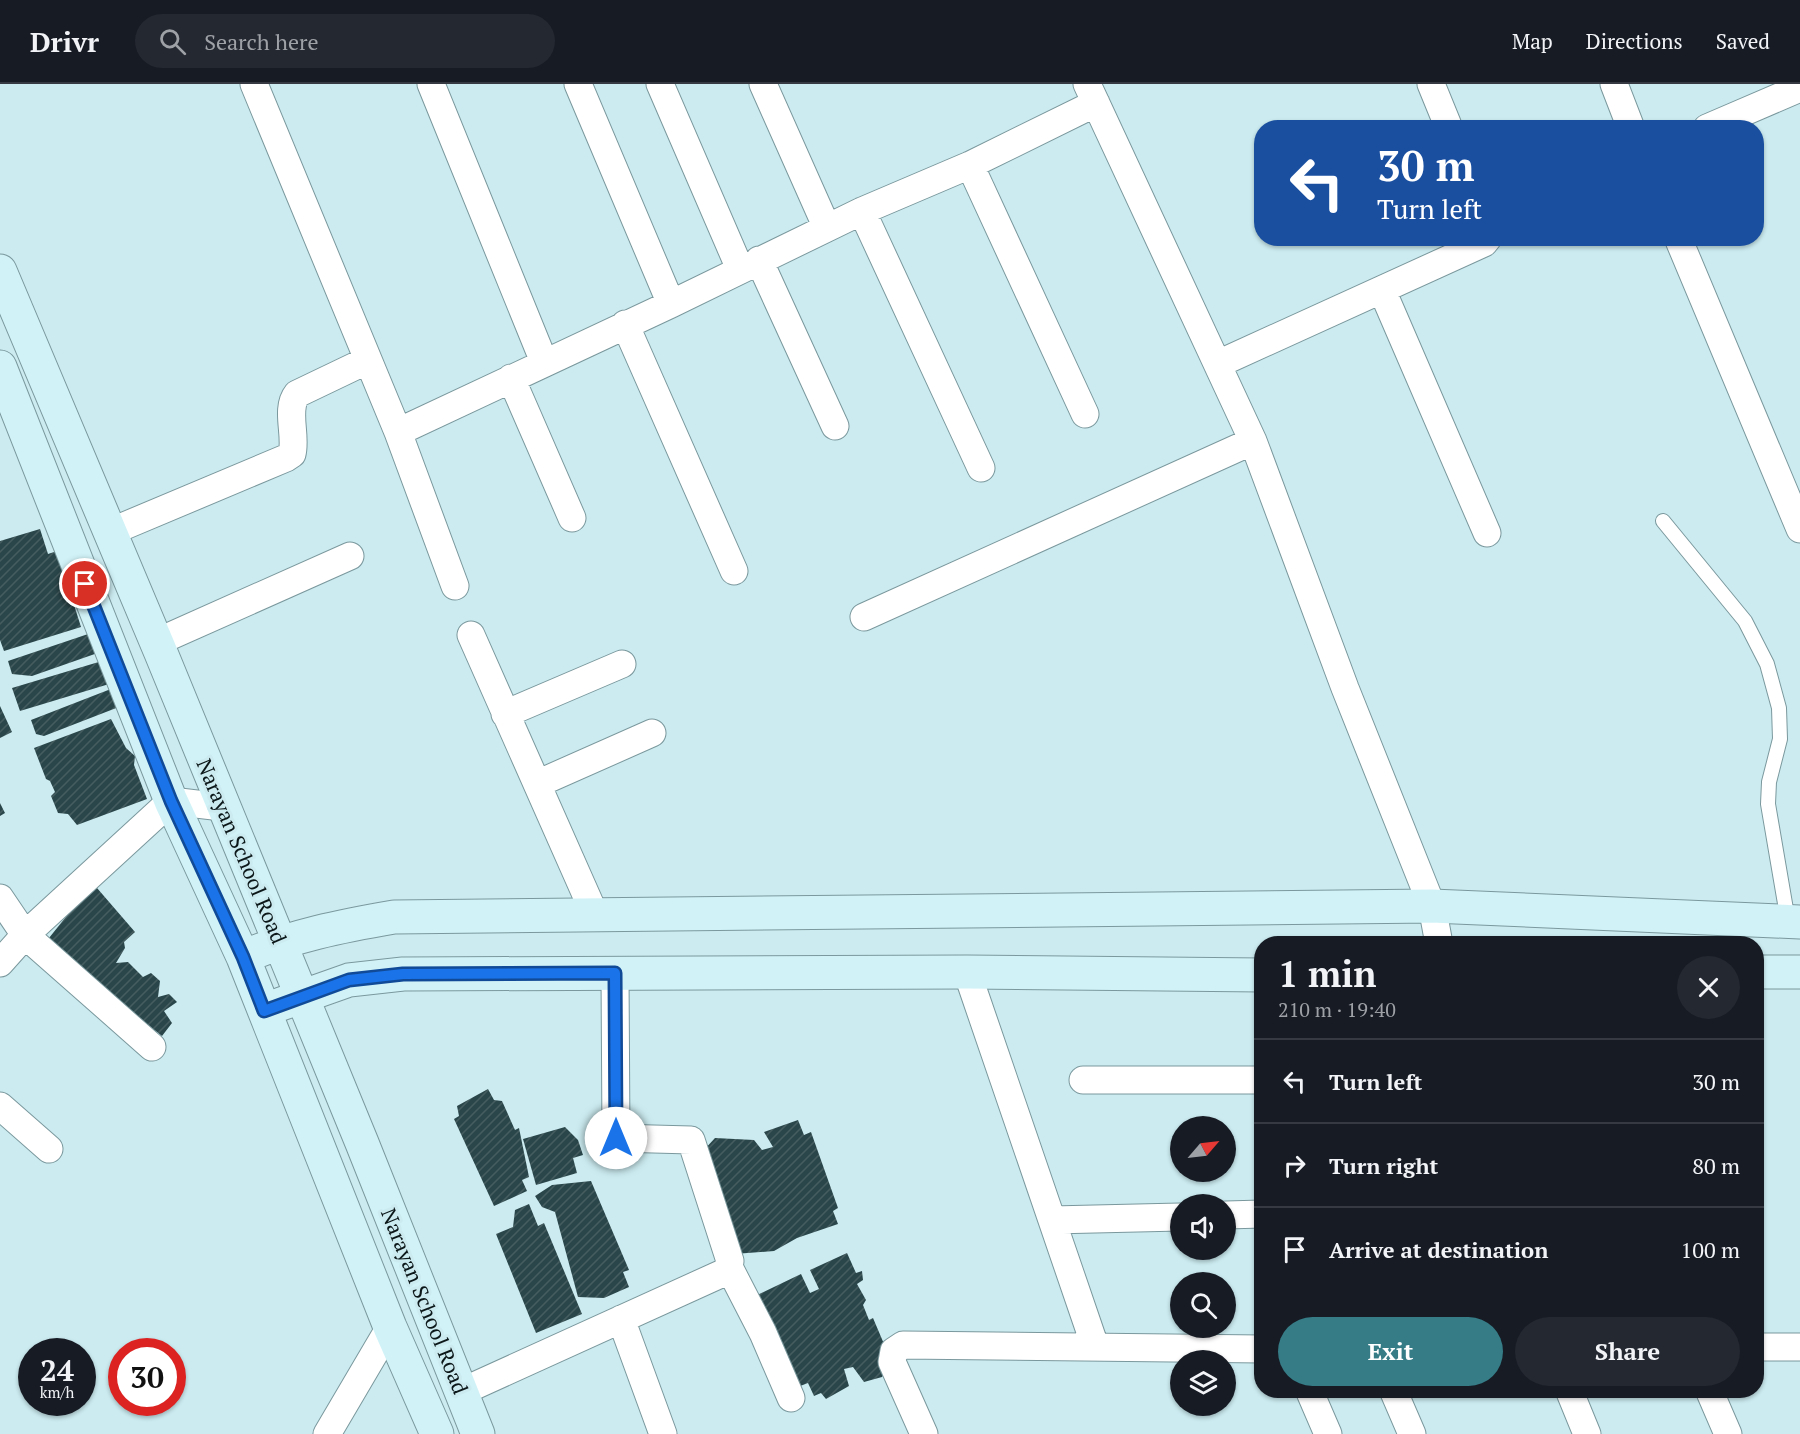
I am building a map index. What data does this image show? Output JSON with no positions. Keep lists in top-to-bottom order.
{
  "streets": {
    "street": ["Narayan School Road"]
  },
  "north": "top right",
  "page": {
    "header": "Drivr",
    "search": "Search here",
    "nav": ["Map", "Directions", "Saved"],
    "turn": ["30 m", "Turn left"],
    "heading": ["1 min", "210 m · 19:40"],
    "list": [
      {
        "name": "Turn left",
        "value": "30 m"
      },
      {
        "name": "Turn right",
        "value": "80 m"
      },
      {
        "name": "Arrive at destination",
        "value": "100 m"
      }
    ],
    "buttons": ["Exit", "Share"],
    "speed": "24 km/h",
    "limit": "30"
  }
}
